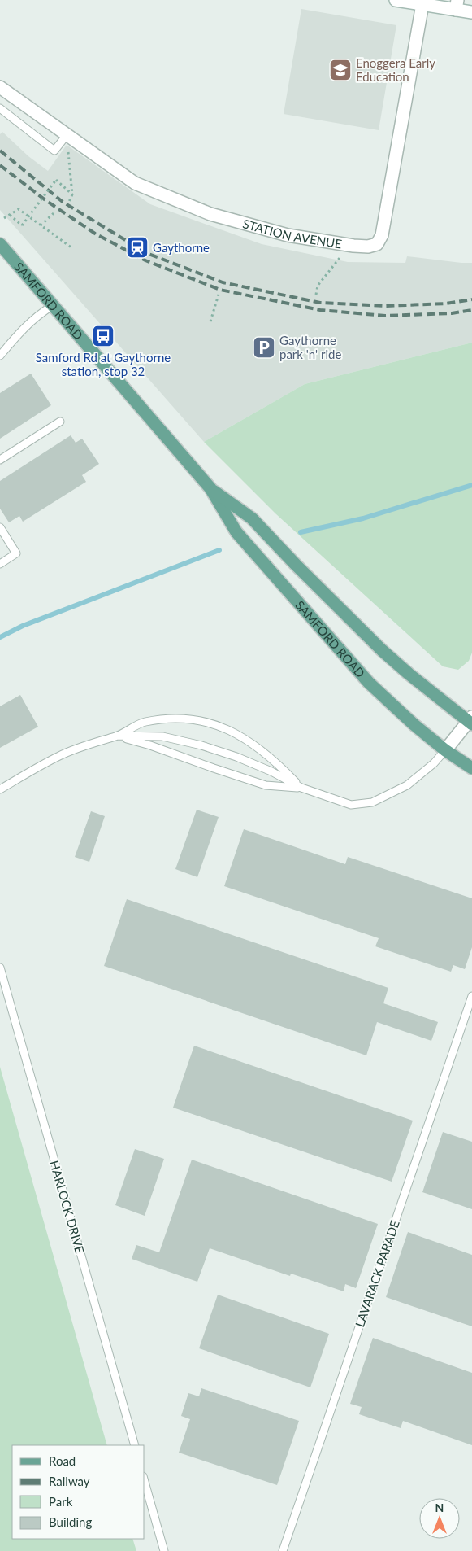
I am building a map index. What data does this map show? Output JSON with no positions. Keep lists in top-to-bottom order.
{
  "streets": {
    "main road": ["SAMFORD ROAD"],
    "street": ["STATION AVENUE"],
    "lane": ["HARLOCK DRIVE", "LAVARACK PARADE"]
  },
  "places": {
    "school or university": ["Enoggera Early Education"],
    "station": ["Gaythorne"],
    "bus stop": ["Samford Rd at Gaythorne station, stop 32"],
    "parking": ["Gaythorne park 'n' ride"]
  },
  "legend": [
    "Road",
    "Railway",
    "Park",
    "Building"
  ],
  "north": "top"
}
